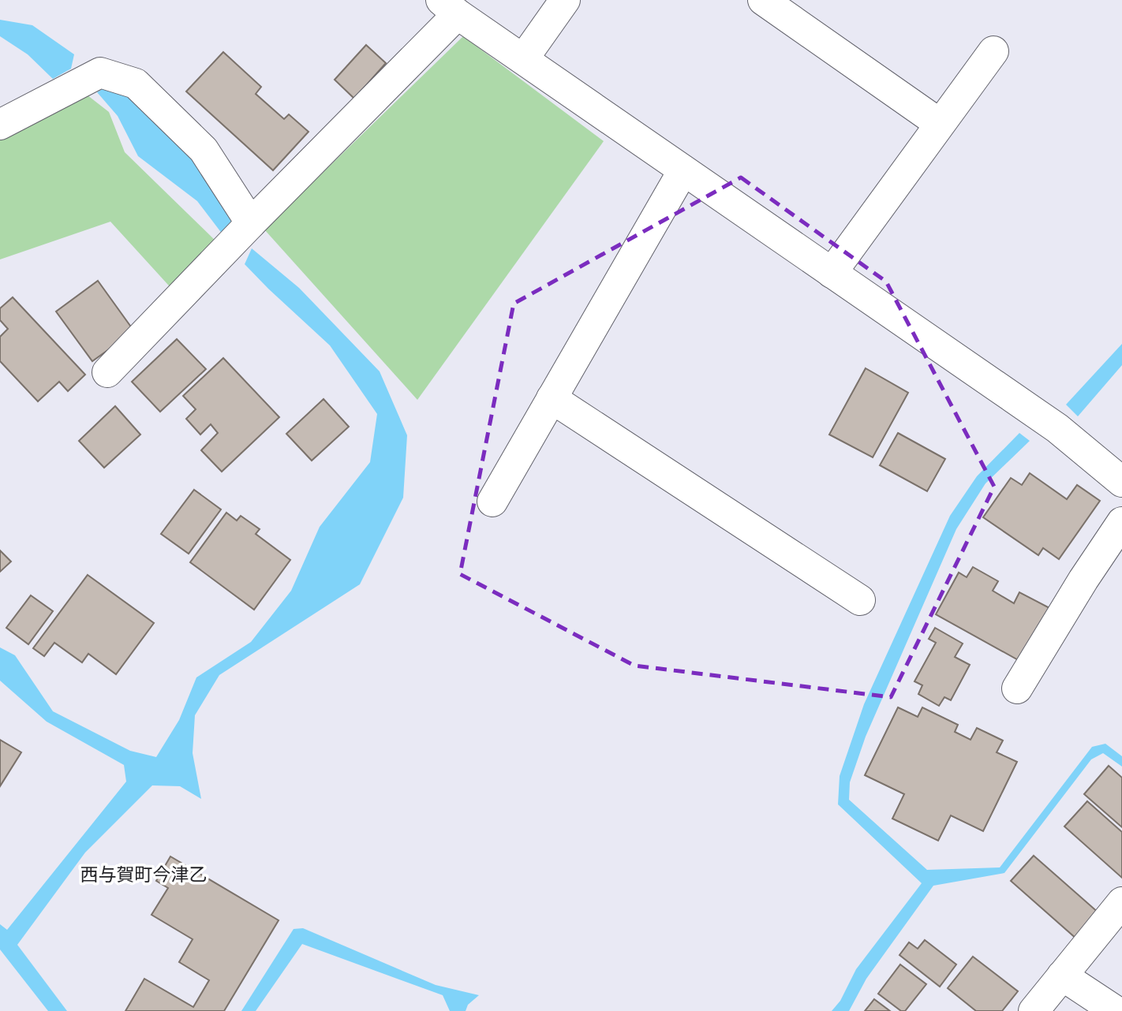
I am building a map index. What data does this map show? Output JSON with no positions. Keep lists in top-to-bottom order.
{
  "districts": ["西与賀町今津乙"]
}
